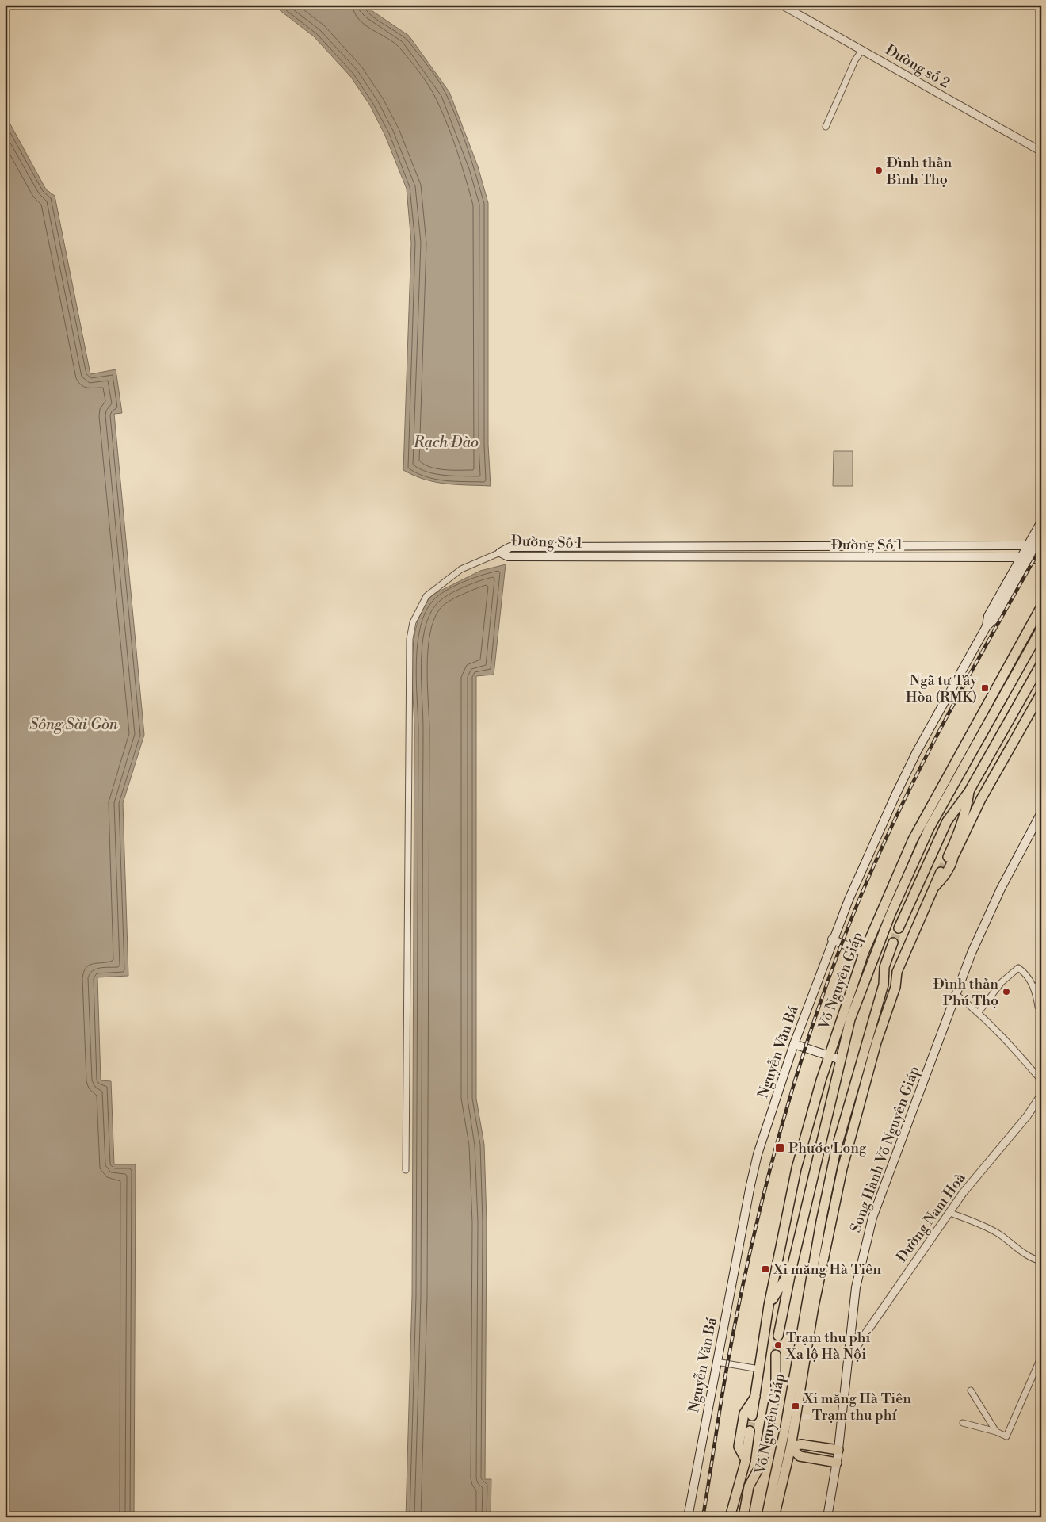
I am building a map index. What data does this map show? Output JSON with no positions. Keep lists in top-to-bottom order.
{
  "streets": {
    "main road": [
      "Đường Số 1",
      "Võ Nguyên Giáp",
      "Nguyễn Văn Bá",
      "Song Hành Võ Nguyên Giáp"
    ],
    "street": ["Đường số 2", "Đường Nam Hoà"]
  },
  "crossings": [
    ["Đường Số 1", "Nguyễn Văn Bá"],
    ["Song Hành Võ Nguyên Giáp", "Đường Nam Hoà"]
  ],
  "water": ["Rạch Đào", "Sông Sài Gòn"],
  "places": {
    "other": ["Đình thần Bình Thọ", "Đình thần Phú Thọ", "Trạm thu phí Xa lộ Hà Nội"],
    "transit": [
      "Ngã tư Tây Hòa (RMK)",
      "Phước Long",
      "Xi măng Hà Tiên",
      "Xi măng Hà Tiên - Trạm thu phí"
    ]
  }
}
